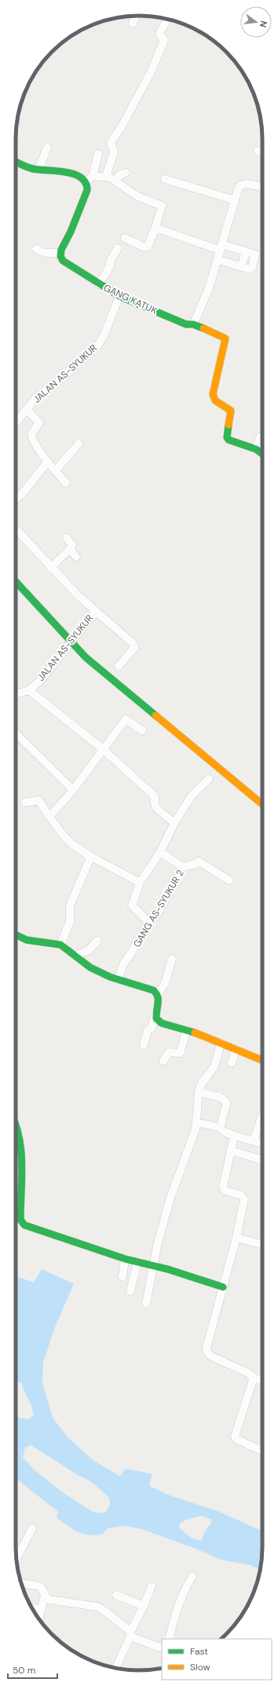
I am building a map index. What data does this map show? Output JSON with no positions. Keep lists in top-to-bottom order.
{
  "streets": {
    "street": ["GANG KATUK", "JALAN AS-SYUKUR", "GANG AS-SYUKUR 2"]
  },
  "crossings": [
    ["GANG KATUK", "JALAN AS-SYUKUR"]
  ],
  "legend": ["Fast", "Slow"],
  "scale_bar": "50 m",
  "north": "right"
}
